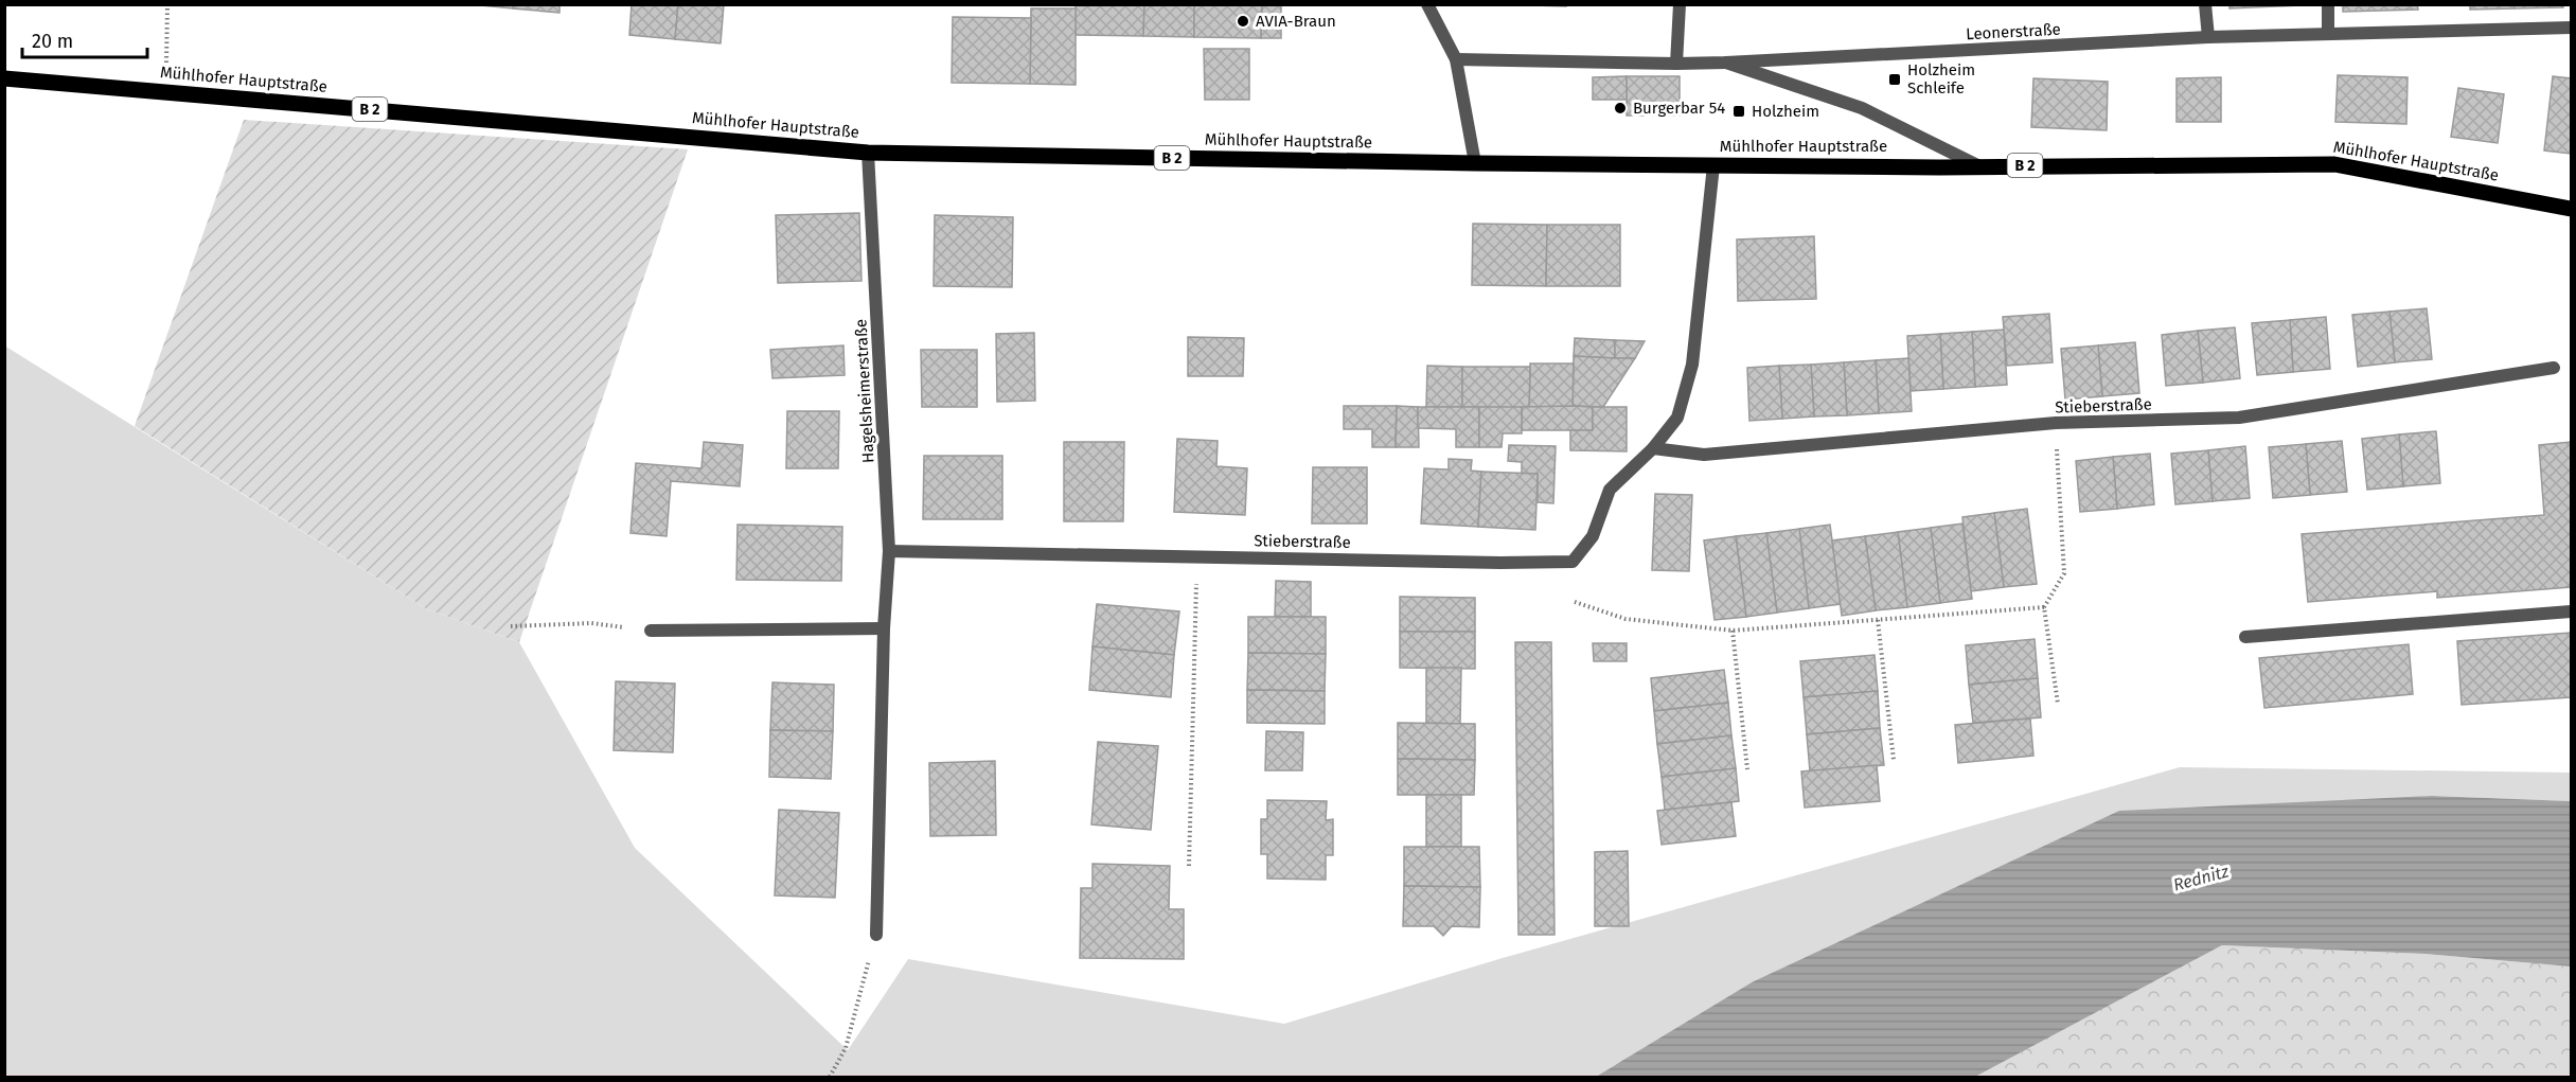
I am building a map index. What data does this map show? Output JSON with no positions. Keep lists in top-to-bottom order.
{
  "streets": {
    "main road": ["Mühlhofer Hauptstraße", "B 2"],
    "street": ["Leonerstraße", "Hagelsheimerstraße", "Stieberstraße"]
  },
  "crossings": [
    ["Mühlhofer Hauptstraße", "Hagelsheimerstraße"],
    ["Mühlhofer Hauptstraße", "Stieberstraße"],
    ["Hagelsheimerstraße", "Stieberstraße"]
  ],
  "water": ["Rednitz"],
  "places": {
    "other": ["AVIA-Braun", "Burgerbar 54"],
    "transit": ["Holzheim Schleife", "Holzheim"]
  },
  "scale_bar": "20 m"
}
